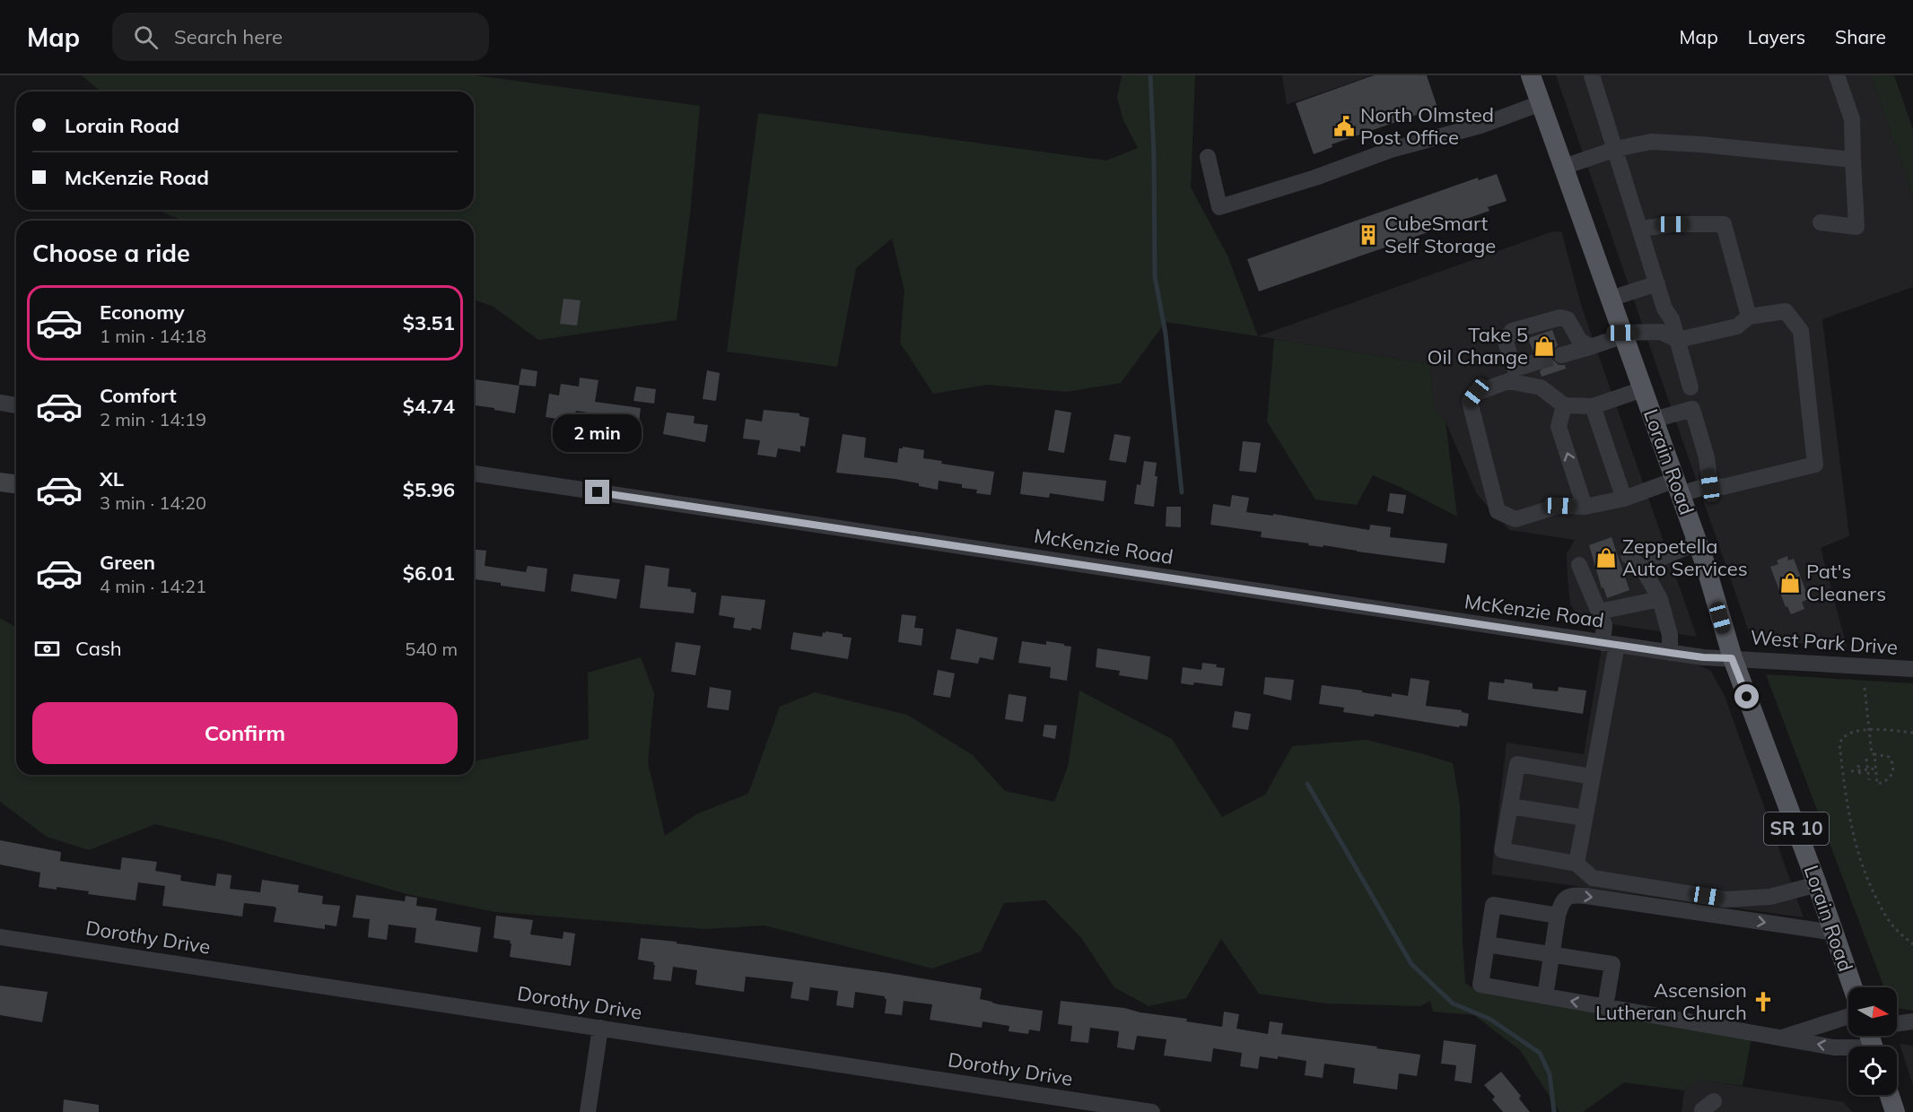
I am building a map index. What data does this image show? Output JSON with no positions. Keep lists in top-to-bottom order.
{
  "streets": {
    "main road": ["Lorain Road", "SR 10"],
    "street": ["McKenzie Road", "West Park Drive", "Dorothy Drive"]
  },
  "crossings": [
    ["Lorain Road", "McKenzie Road"],
    ["Lorain Road", "West Park Drive"],
    ["McKenzie Road", "West Park Drive"]
  ],
  "places": {
    "public building": ["North Olmsted Post Office"],
    "building": ["CubeSmart Self Storage"],
    "shop": ["Take 5 Oil Change", "Zeppetella Auto Services", "Pat's Cleaners"],
    "church": ["Ascension Lutheran Church"]
  },
  "north": "right",
  "page": {
    "header": "Map",
    "search": "Search here",
    "nav": ["Map", "Layers", "Share"],
    "banner": ["Lorain Road", "McKenzie Road"],
    "heading": "Choose a ride",
    "list": [
      {
        "name": "Economy",
        "note": "1 min · 14:18",
        "value": "$3.51"
      },
      {
        "name": "Comfort",
        "note": "2 min · 14:19",
        "value": "$4.74"
      },
      {
        "name": "XL",
        "note": "3 min · 14:20",
        "value": "$5.96"
      },
      {
        "name": "Green",
        "note": "4 min · 14:21",
        "value": "$6.01"
      }
    ],
    "bubble": "2 min",
    "pay": ["Cash", "540 m"],
    "buttons": "Confirm"
  }
}
